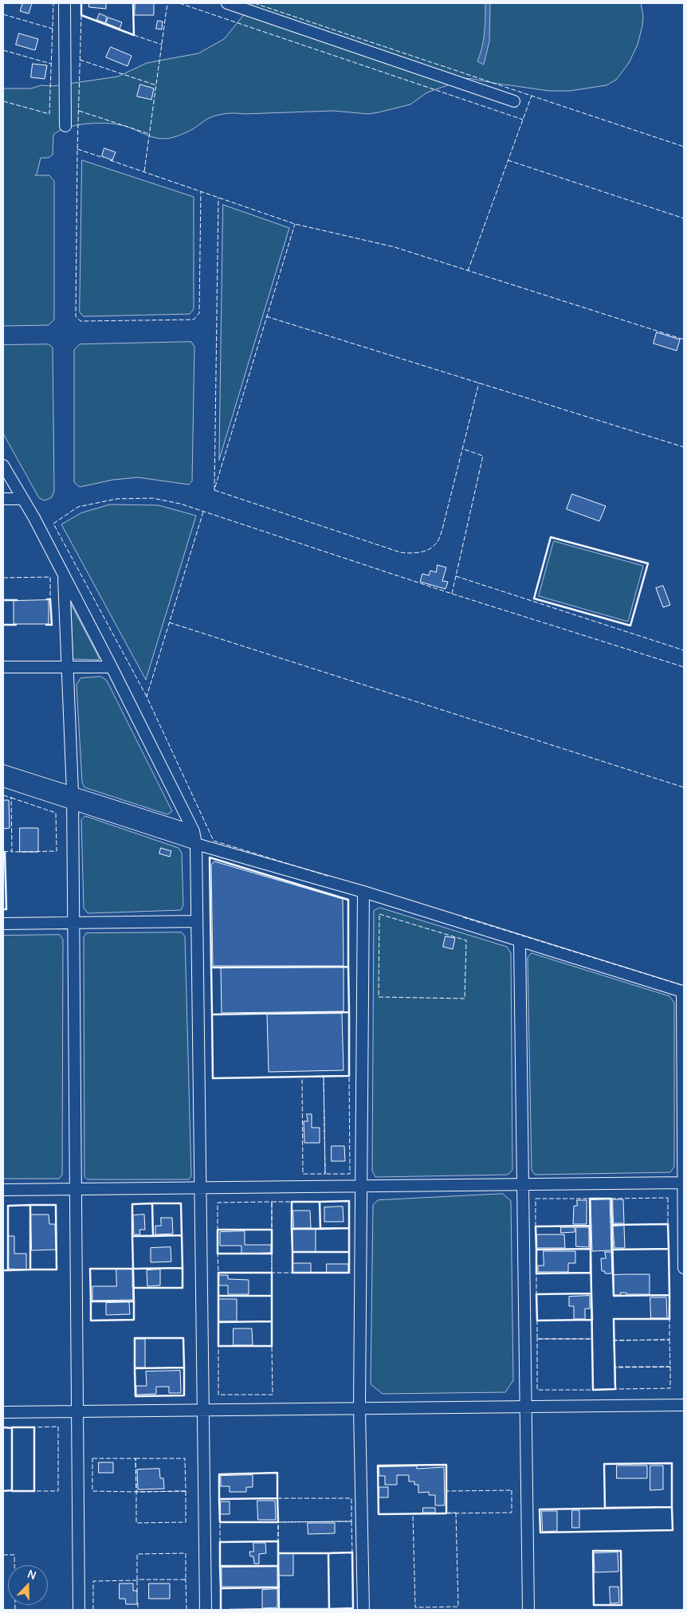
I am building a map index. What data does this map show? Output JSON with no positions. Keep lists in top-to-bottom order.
{
  "north": "top"
}
